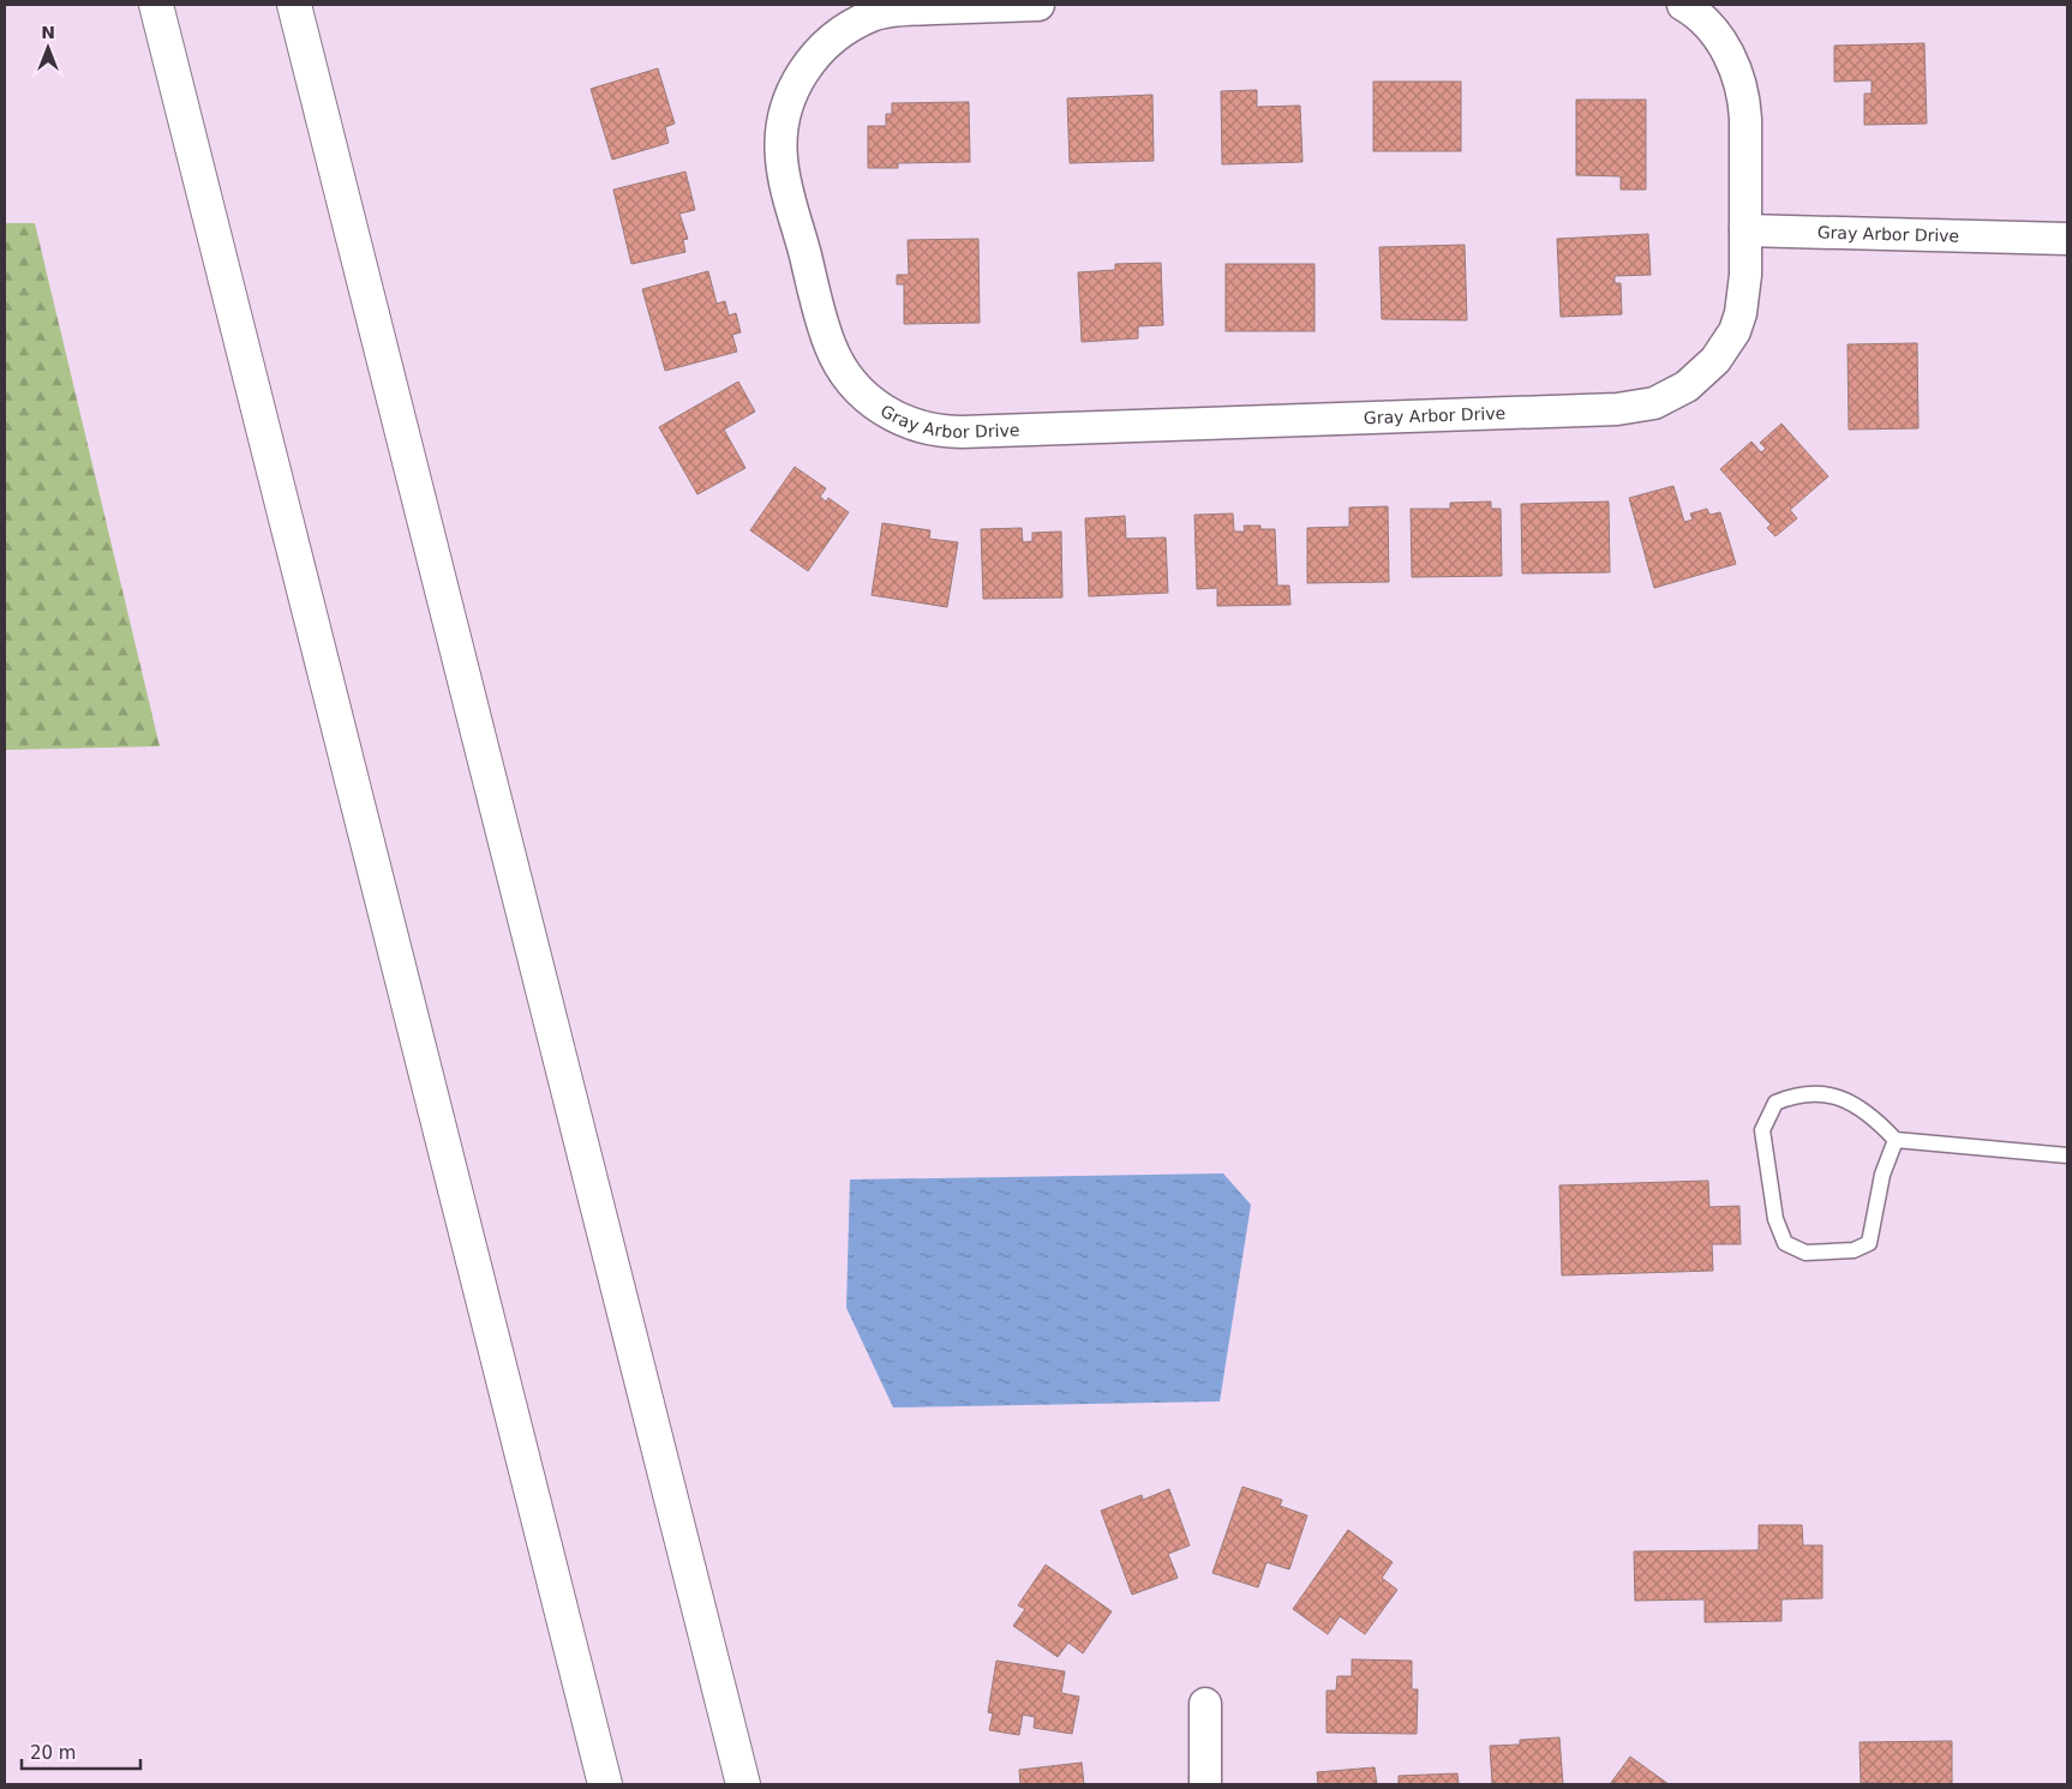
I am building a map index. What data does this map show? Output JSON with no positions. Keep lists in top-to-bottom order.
{
  "streets": {
    "street": ["Gray Arbor Drive"]
  },
  "scale_bar": "20 m",
  "north": "top"
}
